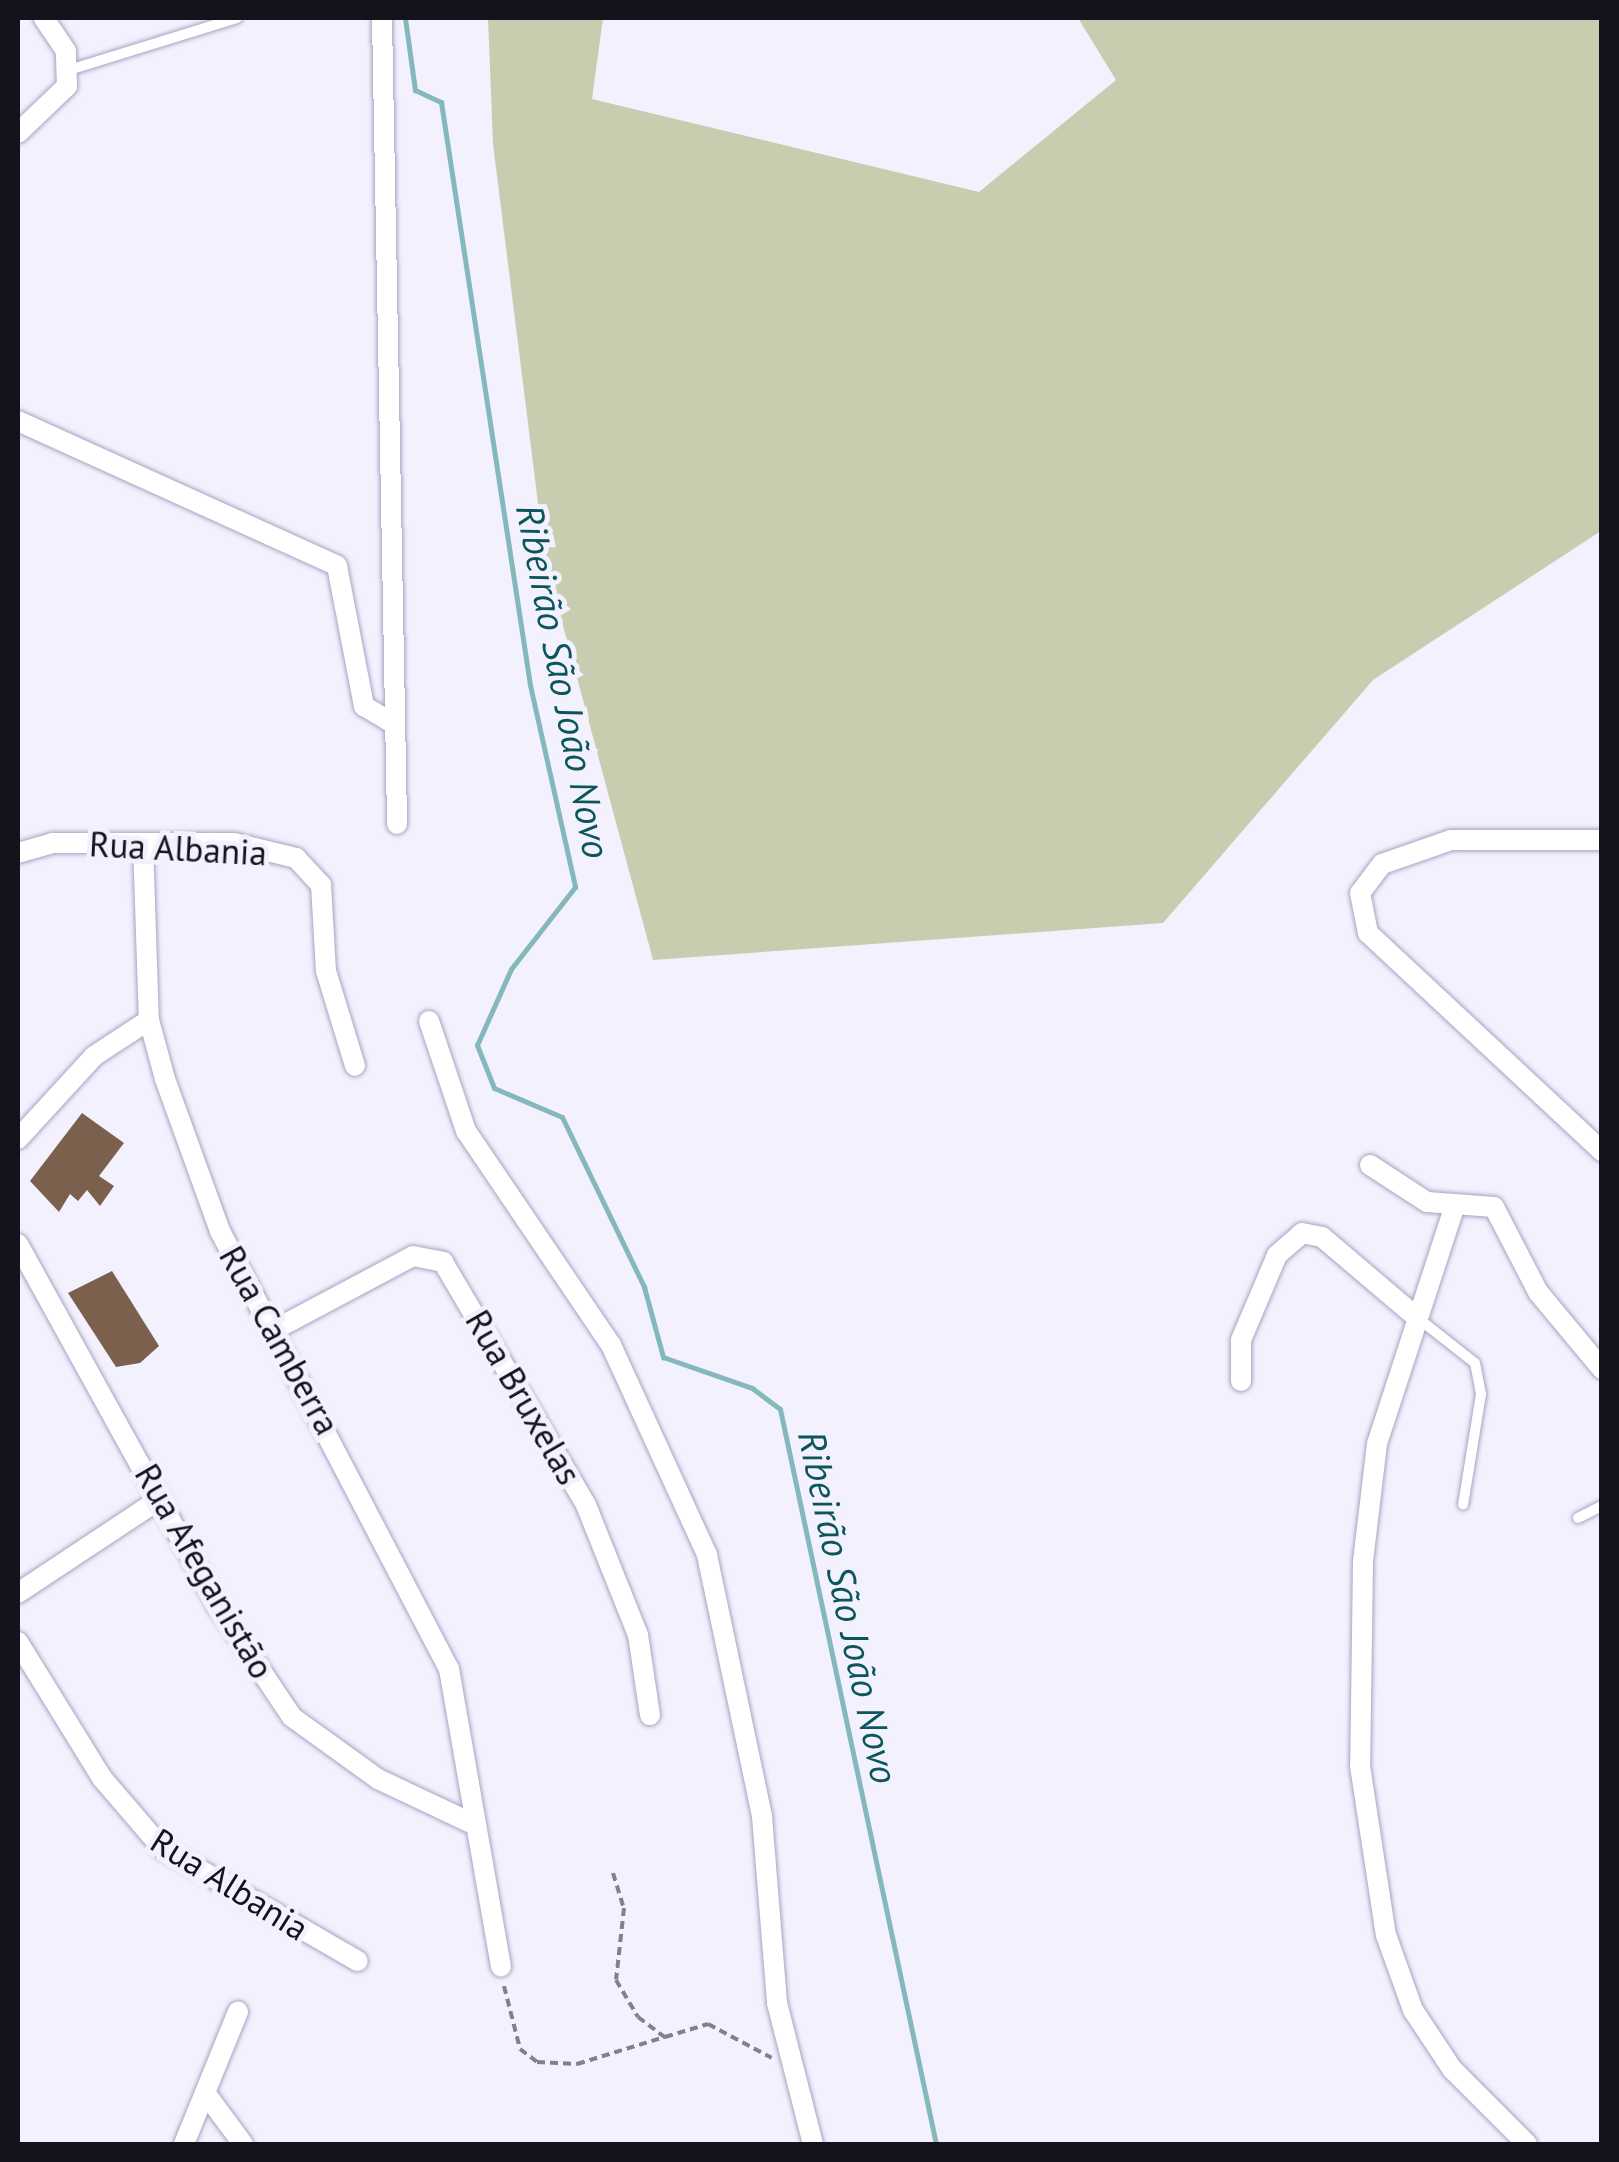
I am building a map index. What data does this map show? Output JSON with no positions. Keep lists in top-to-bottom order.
{
  "streets": {
    "street": [
      "Rua Albania",
      "Rua Camberra",
      "Rua Bruxelas",
      "Rua Afeganistão"
    ]
  },
  "crossings": [
    ["Rua Albania", "Rua Camberra"],
    ["Rua Camberra", "Rua Bruxelas"],
    ["Rua Camberra", "Rua Afeganistão"]
  ],
  "water": ["Ribeirão São João Novo"]
}
